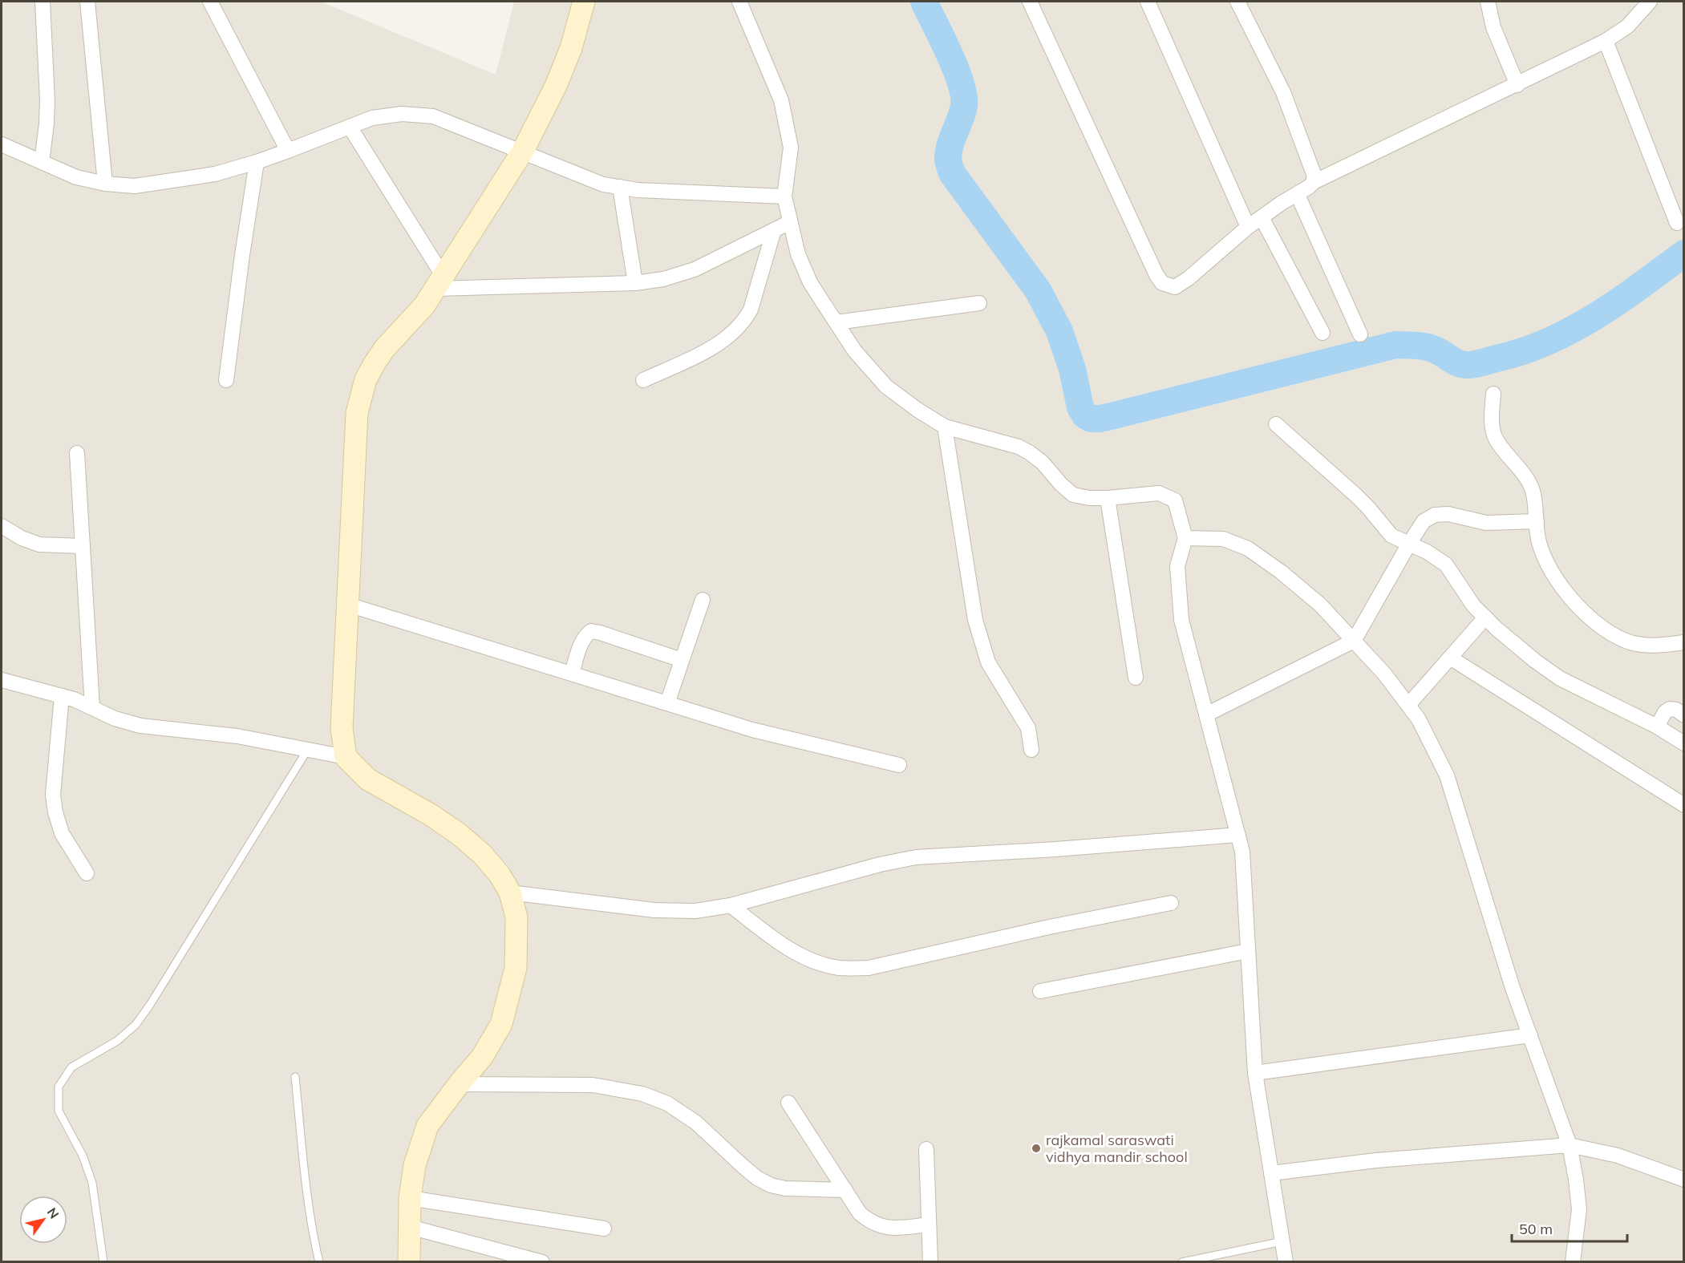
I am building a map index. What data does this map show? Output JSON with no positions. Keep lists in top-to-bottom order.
{
  "places": ["rajkamal saraswati vidhya mandir school"],
  "scale_bar": "50 m",
  "north": "top right"
}
